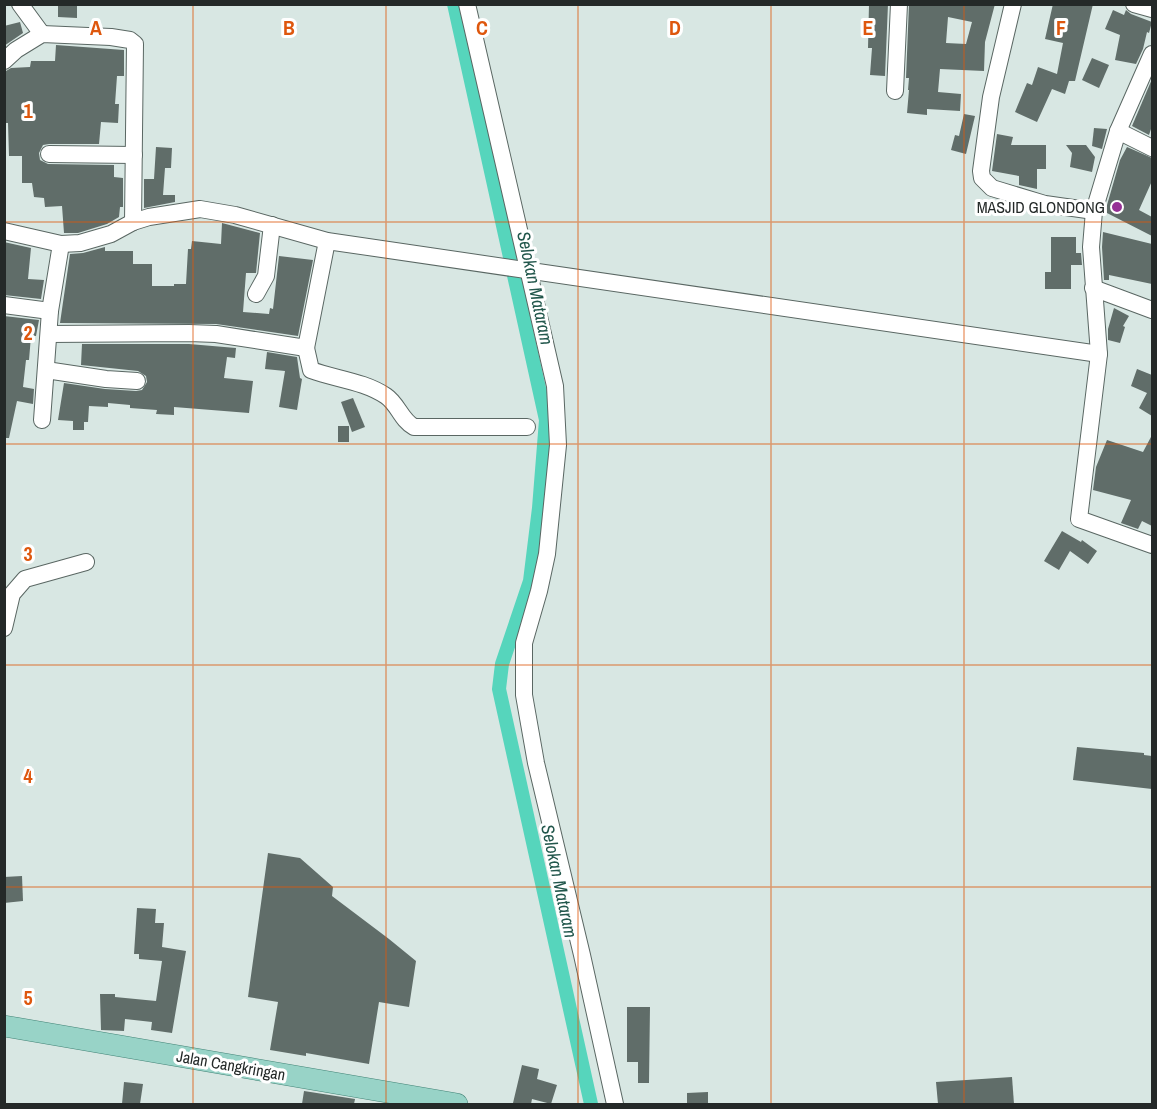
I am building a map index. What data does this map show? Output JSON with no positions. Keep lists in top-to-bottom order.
{
  "streets": {
    "main road": ["Jalan Cangkringan"]
  },
  "water": ["Selokan Mataram"],
  "places": ["MASJID GLONDONG"],
  "grid": {
    "columns": [
      "A",
      "B",
      "C",
      "D",
      "E",
      "F"
    ],
    "rows": [
      "1",
      "2",
      "3",
      "4",
      "5"
    ]
  }
}
